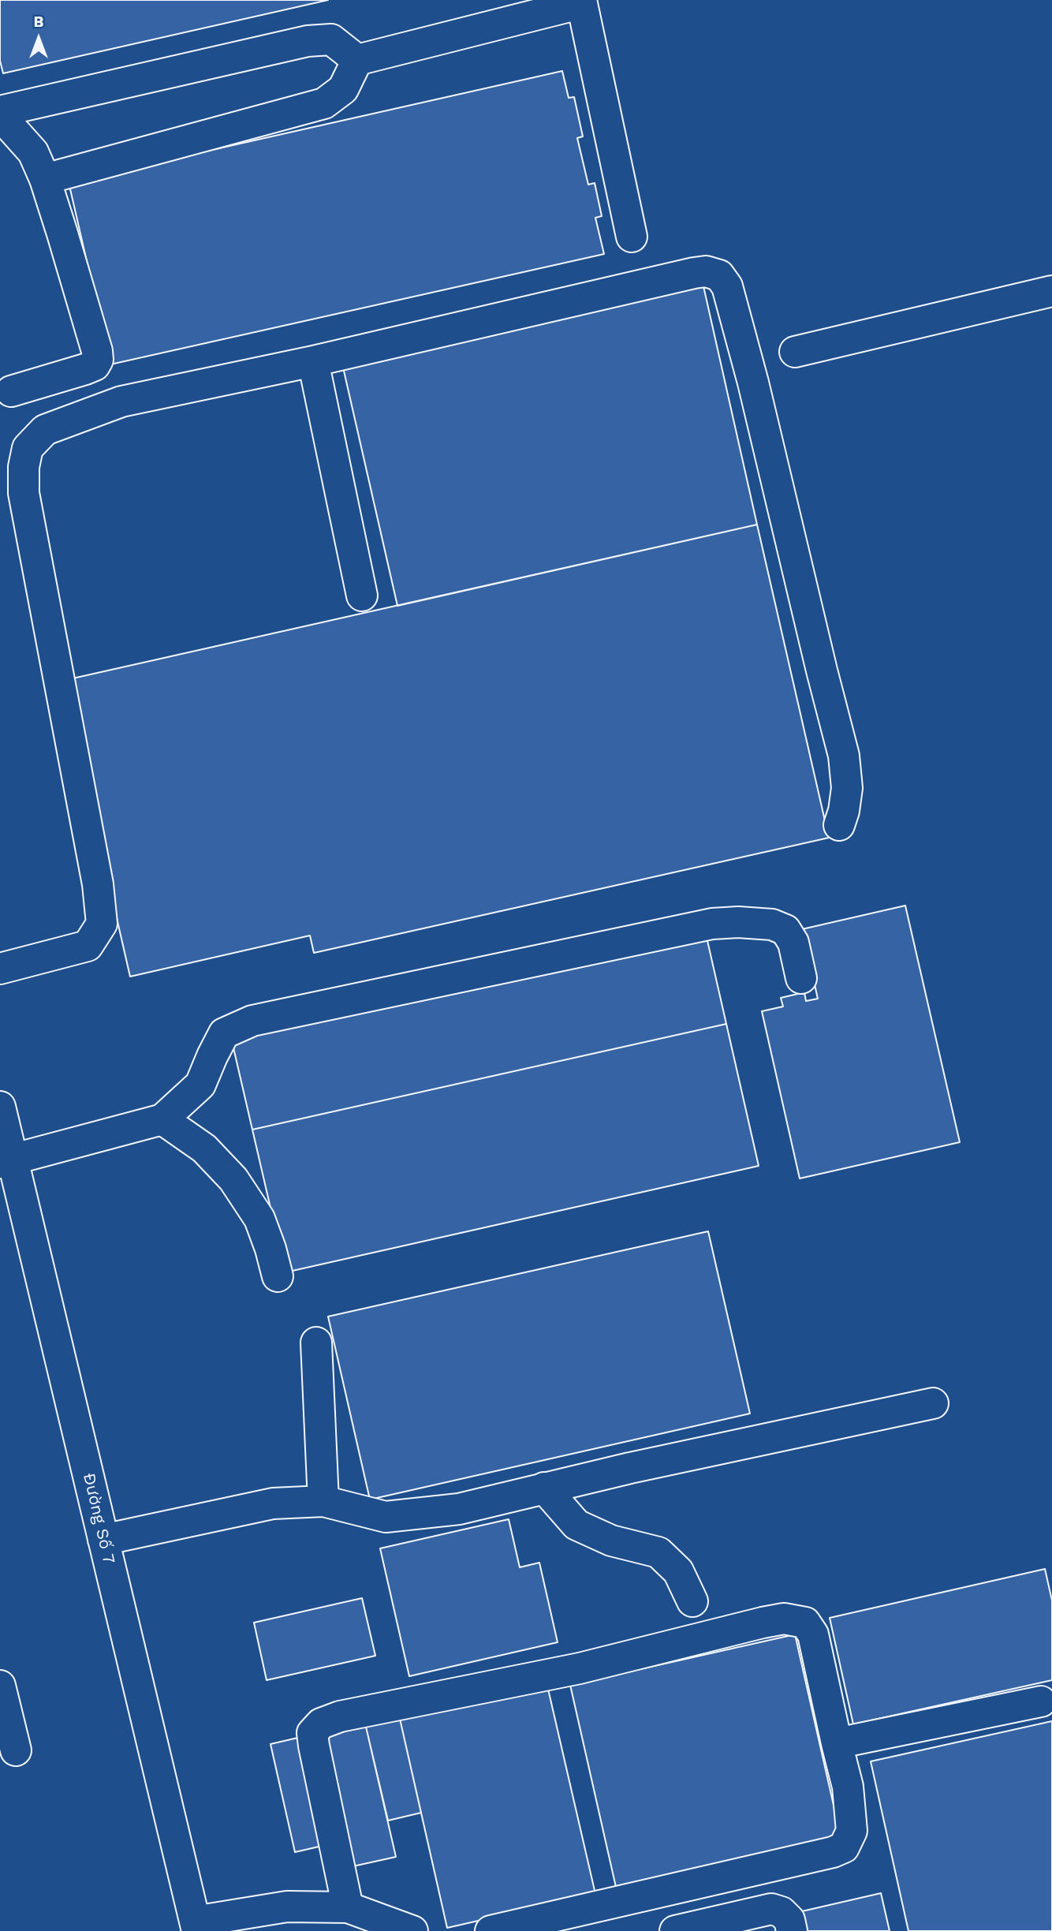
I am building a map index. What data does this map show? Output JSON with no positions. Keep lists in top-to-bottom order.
{
  "streets": {
    "street": ["Đường Số 7"]
  },
  "north": "top"
}
